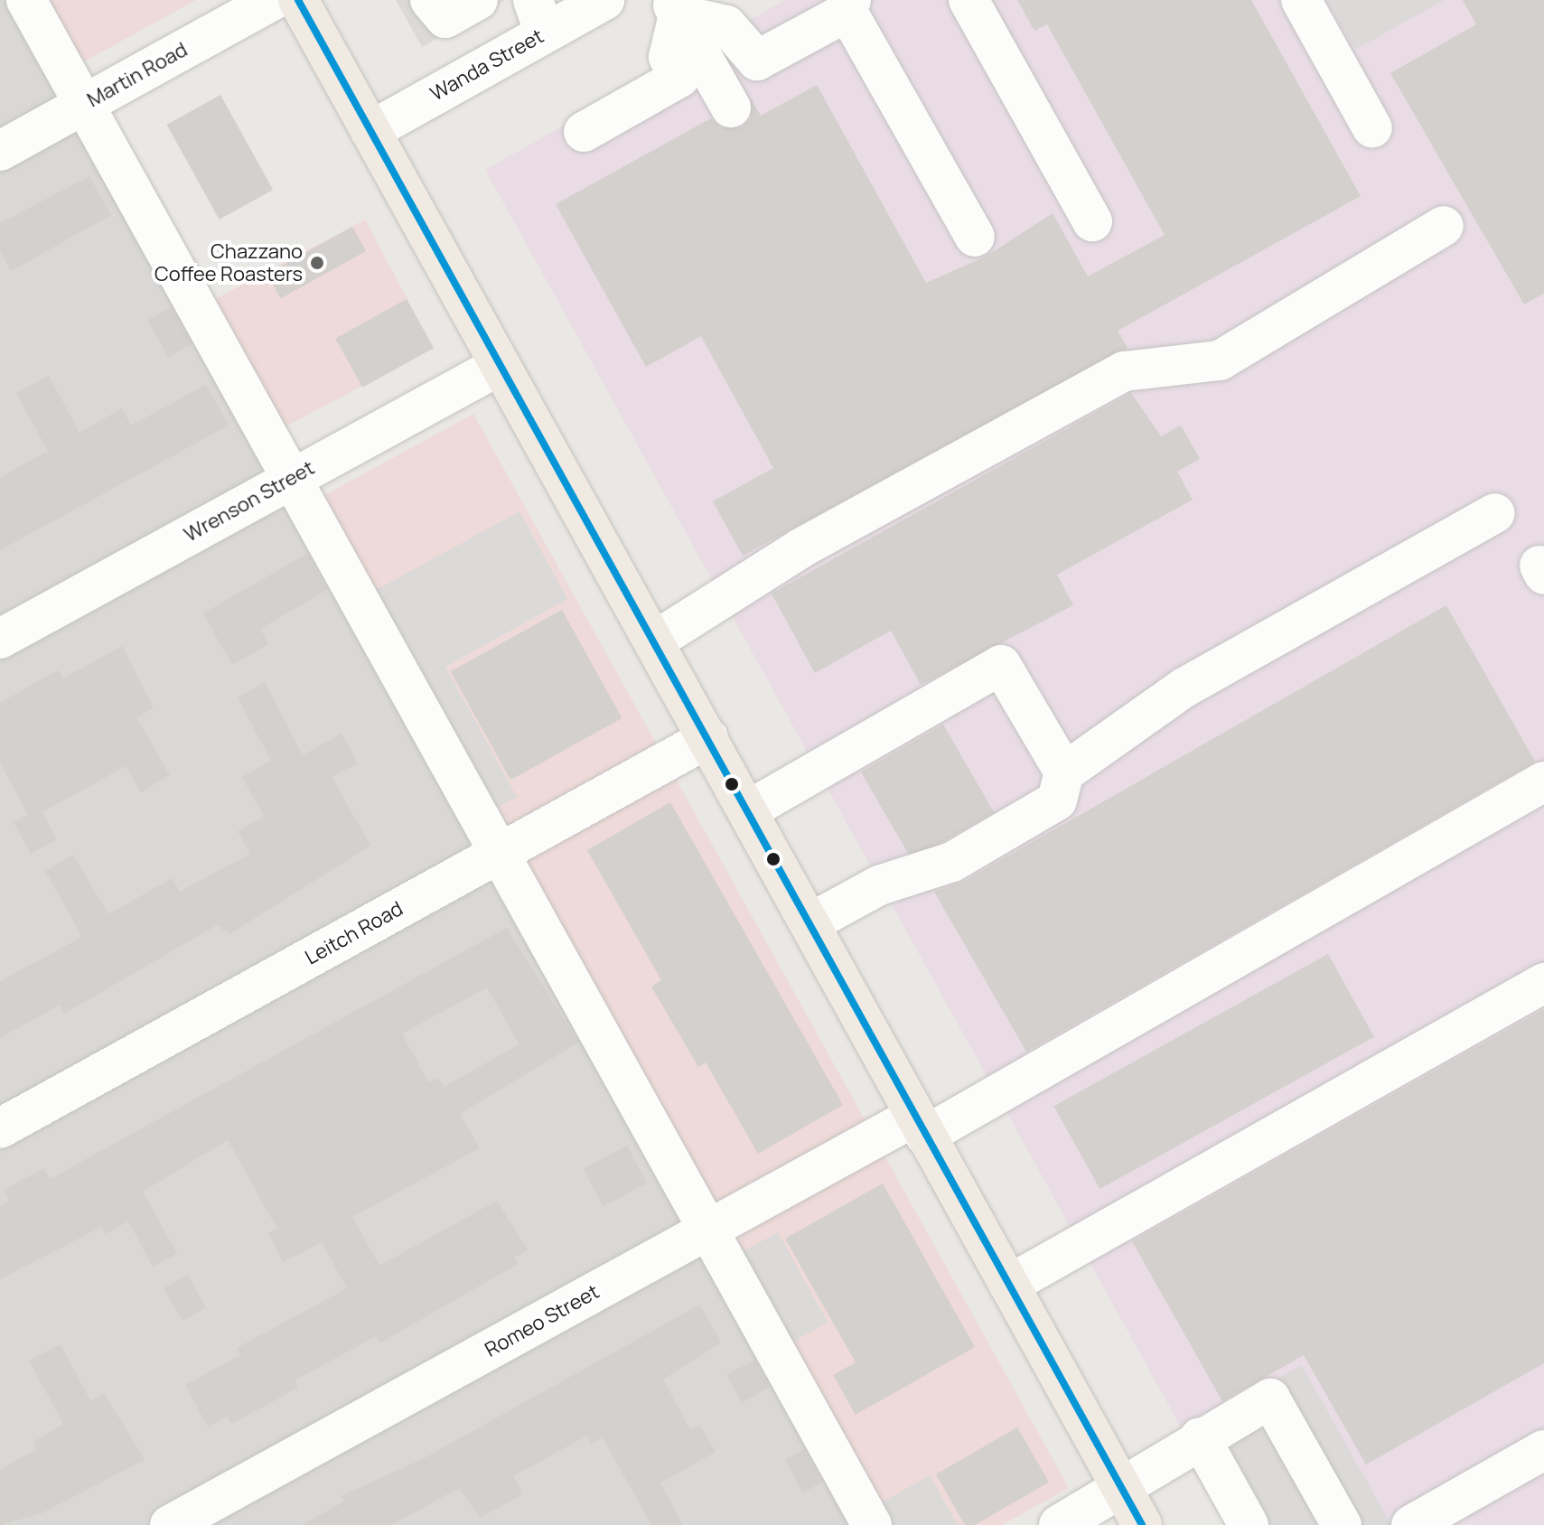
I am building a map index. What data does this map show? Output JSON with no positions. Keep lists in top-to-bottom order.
{
  "streets": {
    "street": [
      "Wanda Street",
      "Martin Road",
      "Wrenson Street",
      "Leitch Road",
      "Romeo Street"
    ]
  },
  "places": ["Chazzano Coffee Roasters"]
}
